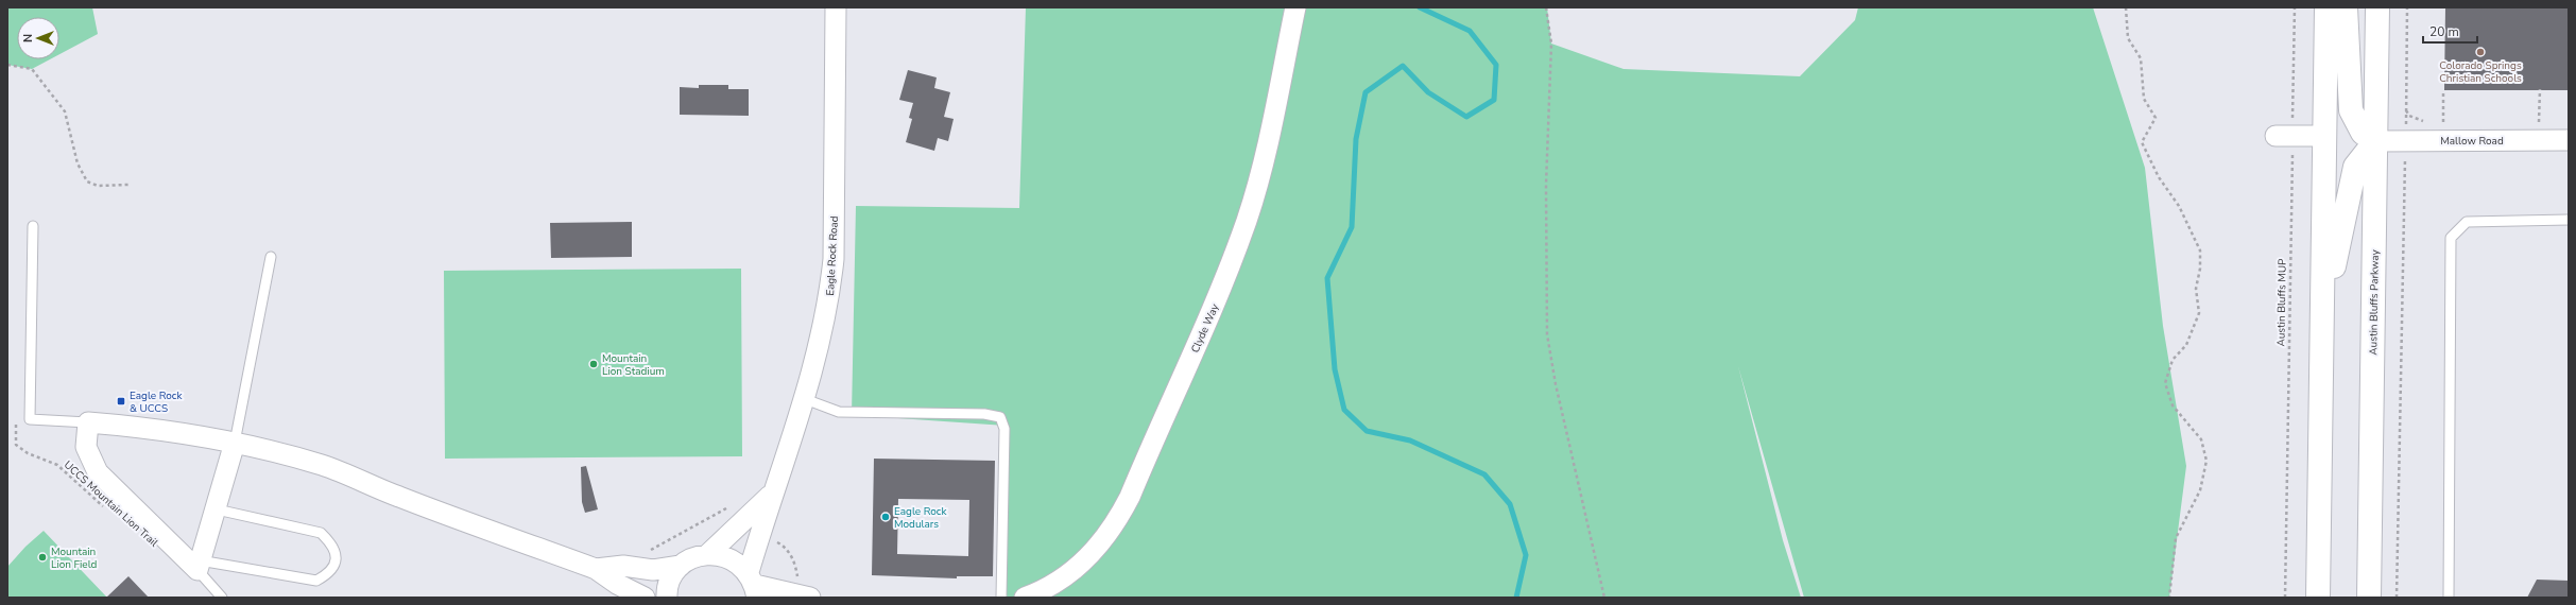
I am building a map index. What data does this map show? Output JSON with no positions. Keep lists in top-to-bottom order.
{
  "streets": {
    "main road": ["Austin Bluffs Parkway"],
    "street": ["Mallow Road", "Eagle Rock Road", "Clyde Way"],
    "path": ["Austin Bluffs MUP", "UCCS Mountain Lion Trail"]
  },
  "crossings": [
    ["Mallow Road", "Austin Bluffs Parkway"]
  ],
  "places": {
    "other": [
      "Colorado Springs Christian Schools",
      "Mountain Lion Stadium",
      "Eagle Rock Modulars",
      "Mountain Lion Field"
    ],
    "transit": ["Eagle Rock & UCCS"]
  },
  "scale_bar": "20 m",
  "north": "left"
}
